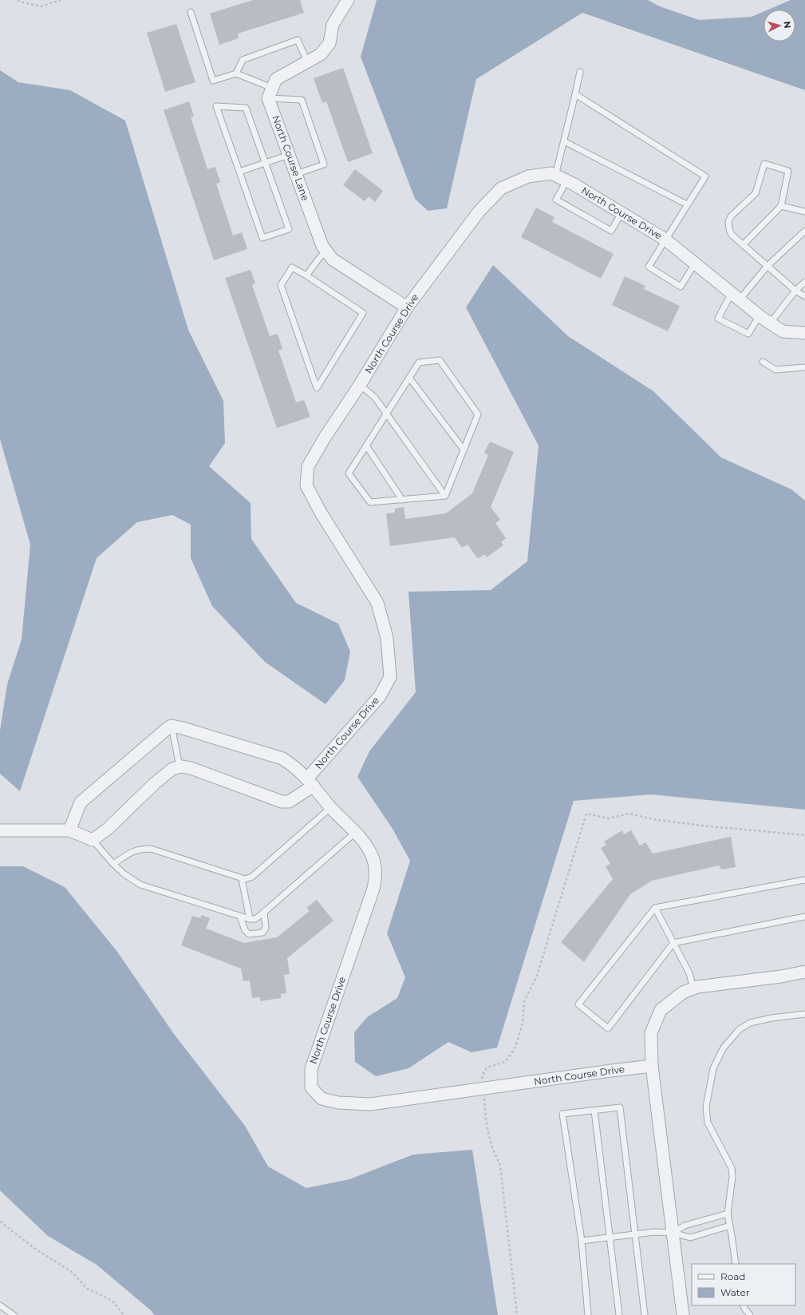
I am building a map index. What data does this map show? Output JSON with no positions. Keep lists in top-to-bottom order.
{
  "streets": {
    "street": ["North Course Lane", "North Course Drive"]
  },
  "crossings": [
    ["North Course Lane", "North Course Drive"]
  ],
  "legend": ["Road", "Water"],
  "north": "right"
}
